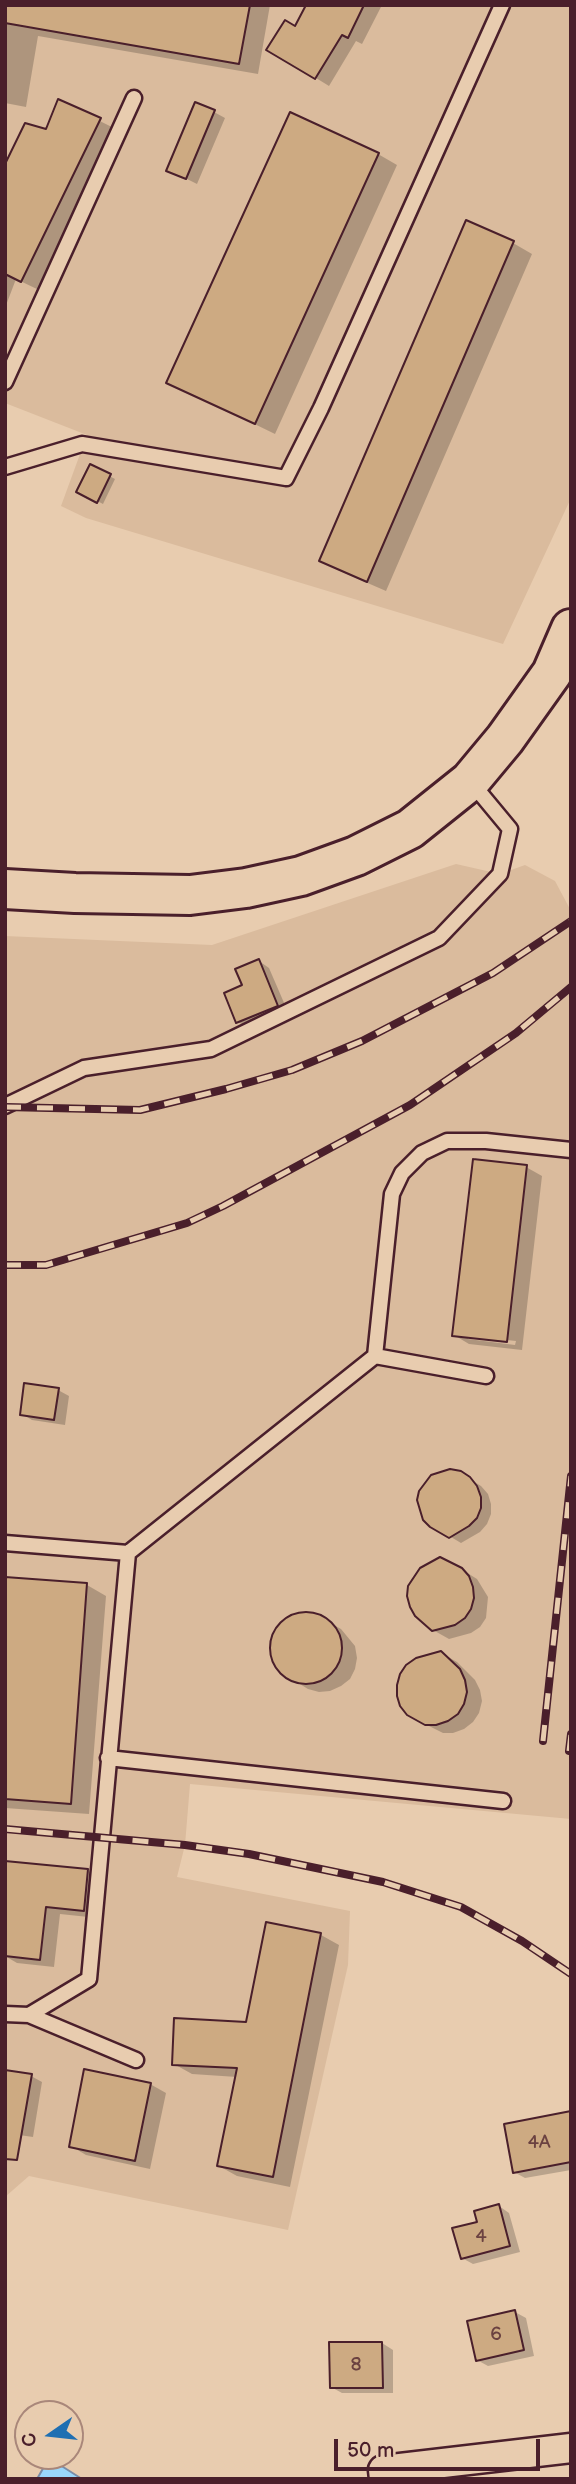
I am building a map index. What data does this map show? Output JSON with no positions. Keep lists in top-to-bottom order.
{
  "house_numbers": [
    "4А",
    "4",
    "6",
    "8"
  ],
  "scale_bar": "50 m",
  "north": "left"
}
